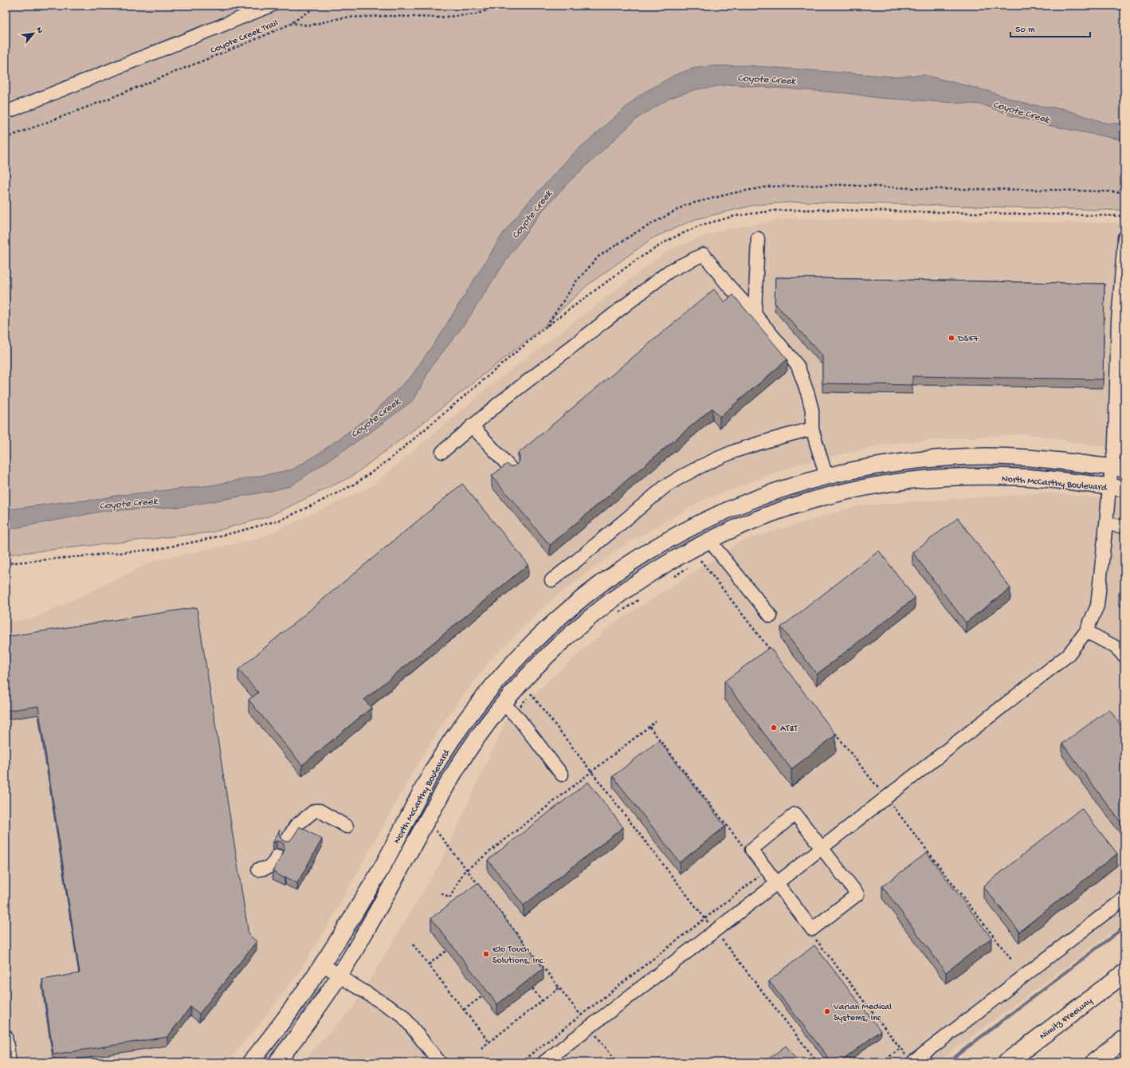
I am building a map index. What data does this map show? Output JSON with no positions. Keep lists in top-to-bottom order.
{
  "streets": {
    "highway": ["Nimitz Freeway"],
    "main road": ["North McCarthy Boulevard"],
    "path": ["Coyote Creek Trail"]
  },
  "water": ["Coyote Creek"],
  "places": [
    "DSF7",
    "AT&T",
    "Elo Touch Solutions, Inc.",
    "Varian Medical Systems, Inc"
  ],
  "scale_bar": "50 m",
  "north": "top right"
}
